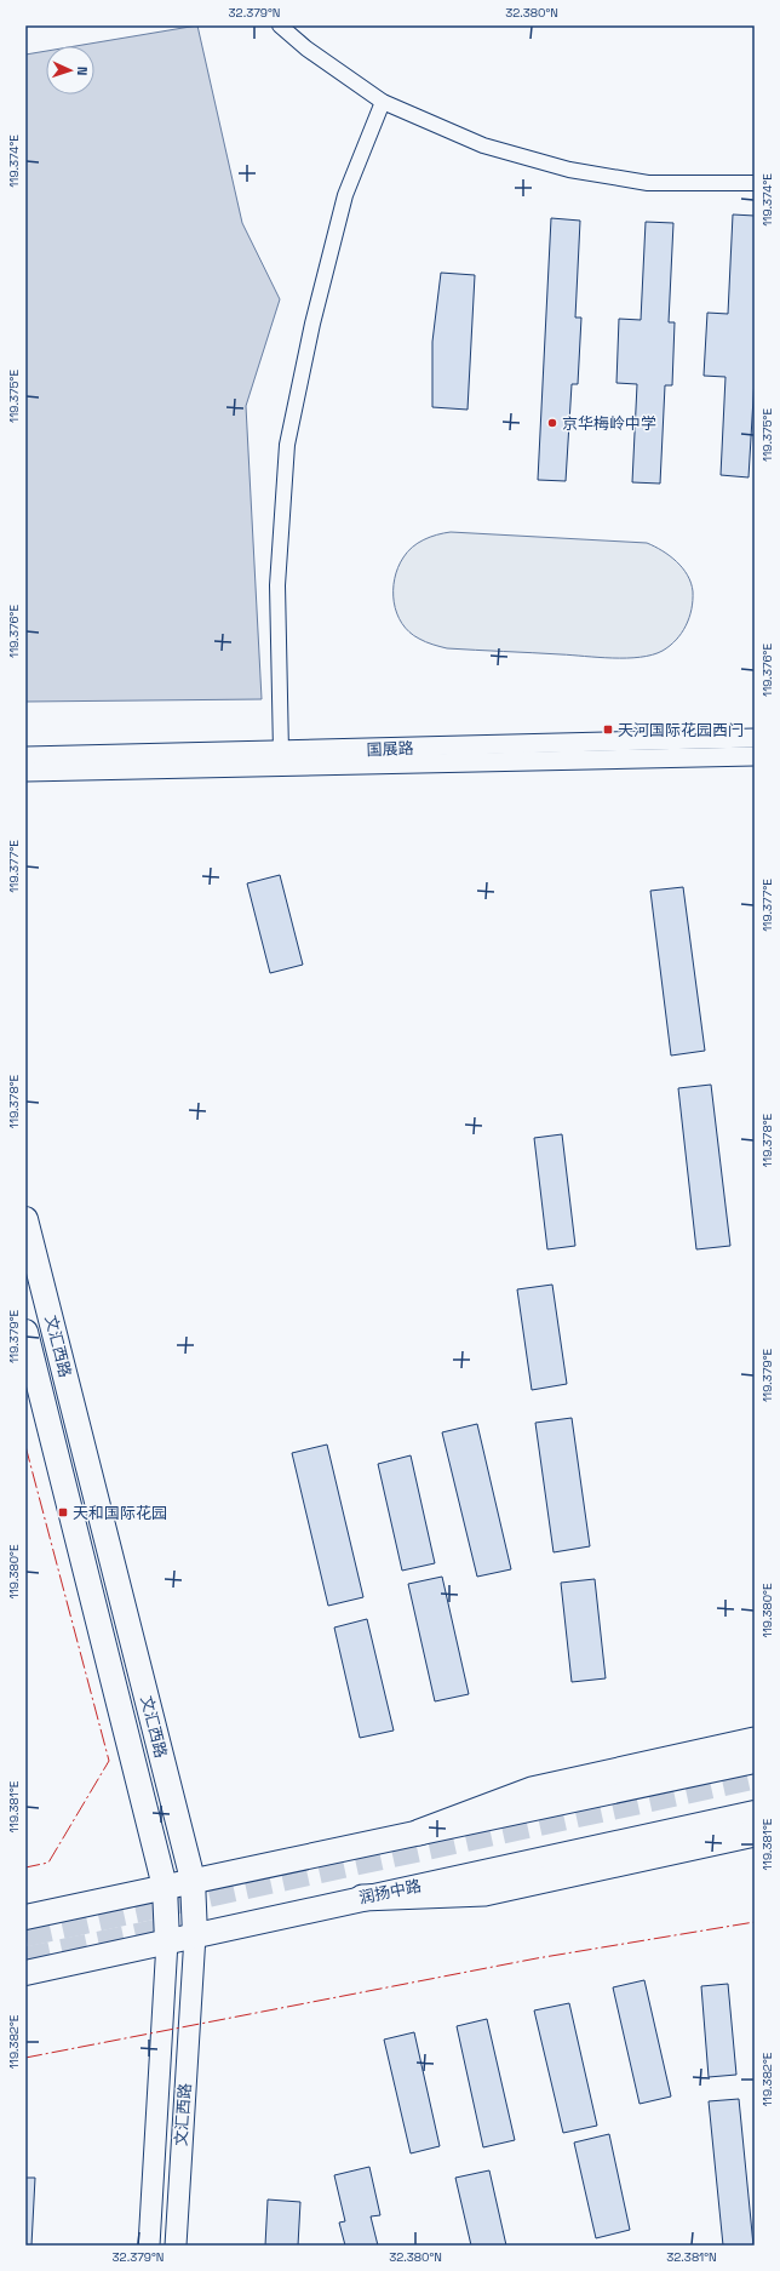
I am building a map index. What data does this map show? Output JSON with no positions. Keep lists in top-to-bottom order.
{
  "streets": {
    "main road": ["文汇西路", "润扬中路"],
    "street": ["国展路"]
  },
  "crossings": [
    ["文汇西路", "润扬中路"]
  ],
  "places": {
    "other": ["京华梅岭中学"],
    "transit": ["天河国际花园西门", "天和国际花园"]
  },
  "north": "right",
  "coordinates": [
    "32.379°N",
    "32.380°N",
    "119.374°E",
    "119.375°E",
    "119.376°E",
    "119.377°E",
    "119.378°E",
    "119.379°E",
    "119.380°E",
    "119.381°E",
    "119.382°E",
    "32.381°N"
  ]
}
